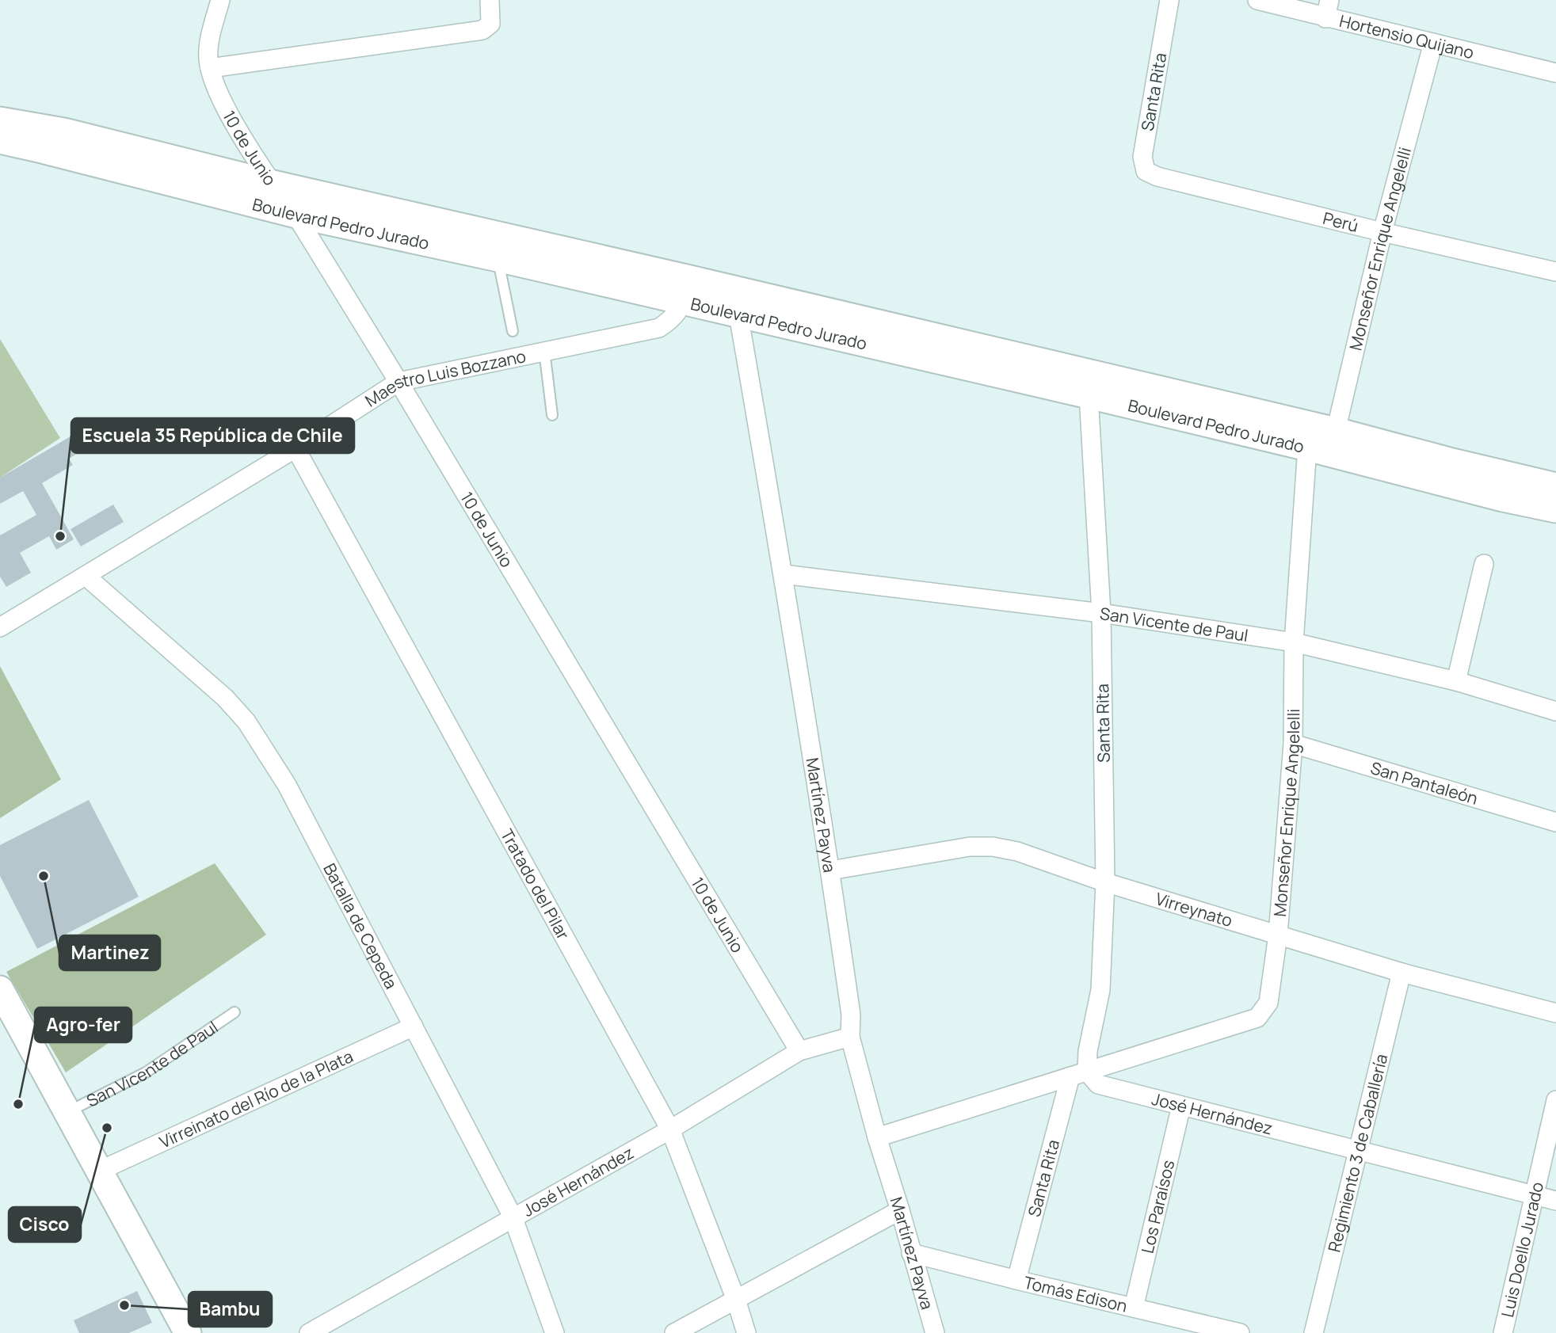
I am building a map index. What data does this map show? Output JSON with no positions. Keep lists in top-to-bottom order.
{
  "streets": {
    "main road": ["Boulevard Pedro Jurado"],
    "street": [
      "Hortensio Quijano",
      "Santa Rita",
      "10 de Junio",
      "Perú",
      "Monseñor Enrique Angelelli",
      "Maestro Luis Bozzano",
      "San Vicente de Paul",
      "San Pantaleón",
      "Martínez Payva",
      "Tratado del Pilar",
      "Virreynato",
      "Batalla de Cepeda",
      "Virreinato del Río de la Plata",
      "José Hernández",
      "Regimiento 3 de Caballería",
      "Los Paraísos",
      "Luis Doello Jurado",
      "Tomás Edison"
    ]
  },
  "crossings": [
    ["Hortensio Quijano", "Monseñor Enrique Angelelli"],
    ["Santa Rita", "Perú"],
    ["Santa Rita", "Boulevard Pedro Jurado"],
    ["Santa Rita", "Monseñor Enrique Angelelli"],
    ["Santa Rita", "San Vicente de Paul"],
    ["Santa Rita", "Virreynato"],
    ["Santa Rita", "José Hernández"],
    ["Santa Rita", "Tomás Edison"],
    ["10 de Junio", "Boulevard Pedro Jurado"],
    ["10 de Junio", "Maestro Luis Bozzano"],
    ["10 de Junio", "José Hernández"],
    ["Perú", "Monseñor Enrique Angelelli"],
    ["Boulevard Pedro Jurado", "Monseñor Enrique Angelelli"],
    ["Boulevard Pedro Jurado", "Maestro Luis Bozzano"],
    ["Boulevard Pedro Jurado", "Martínez Payva"],
    ["Monseñor Enrique Angelelli", "San Vicente de Paul"],
    ["Monseñor Enrique Angelelli", "San Pantaleón"],
    ["Monseñor Enrique Angelelli", "Virreynato"],
    ["Monseñor Enrique Angelelli", "José Hernández"],
    ["Maestro Luis Bozzano", "Tratado del Pilar"],
    ["Maestro Luis Bozzano", "Batalla de Cepeda"],
    ["San Vicente de Paul", "Martínez Payva"],
    ["Martínez Payva", "Virreynato"],
    ["Martínez Payva", "José Hernández"],
    ["Martínez Payva", "Tomás Edison"],
    ["Tratado del Pilar", "José Hernández"],
    ["Virreynato", "Regimiento 3 de Caballería"],
    ["Batalla de Cepeda", "Virreinato del Río de la Plata"],
    ["Batalla de Cepeda", "José Hernández"],
    ["José Hernández", "Regimiento 3 de Caballería"],
    ["José Hernández", "Los Paraísos"],
    ["José Hernández", "Luis Doello Jurado"],
    ["Los Paraísos", "Tomás Edison"]
  ],
  "places": [
    "Escuela 35 República de Chile",
    "Martinez",
    "Agro-fer",
    "Cisco",
    "Bambu"
  ]
}
